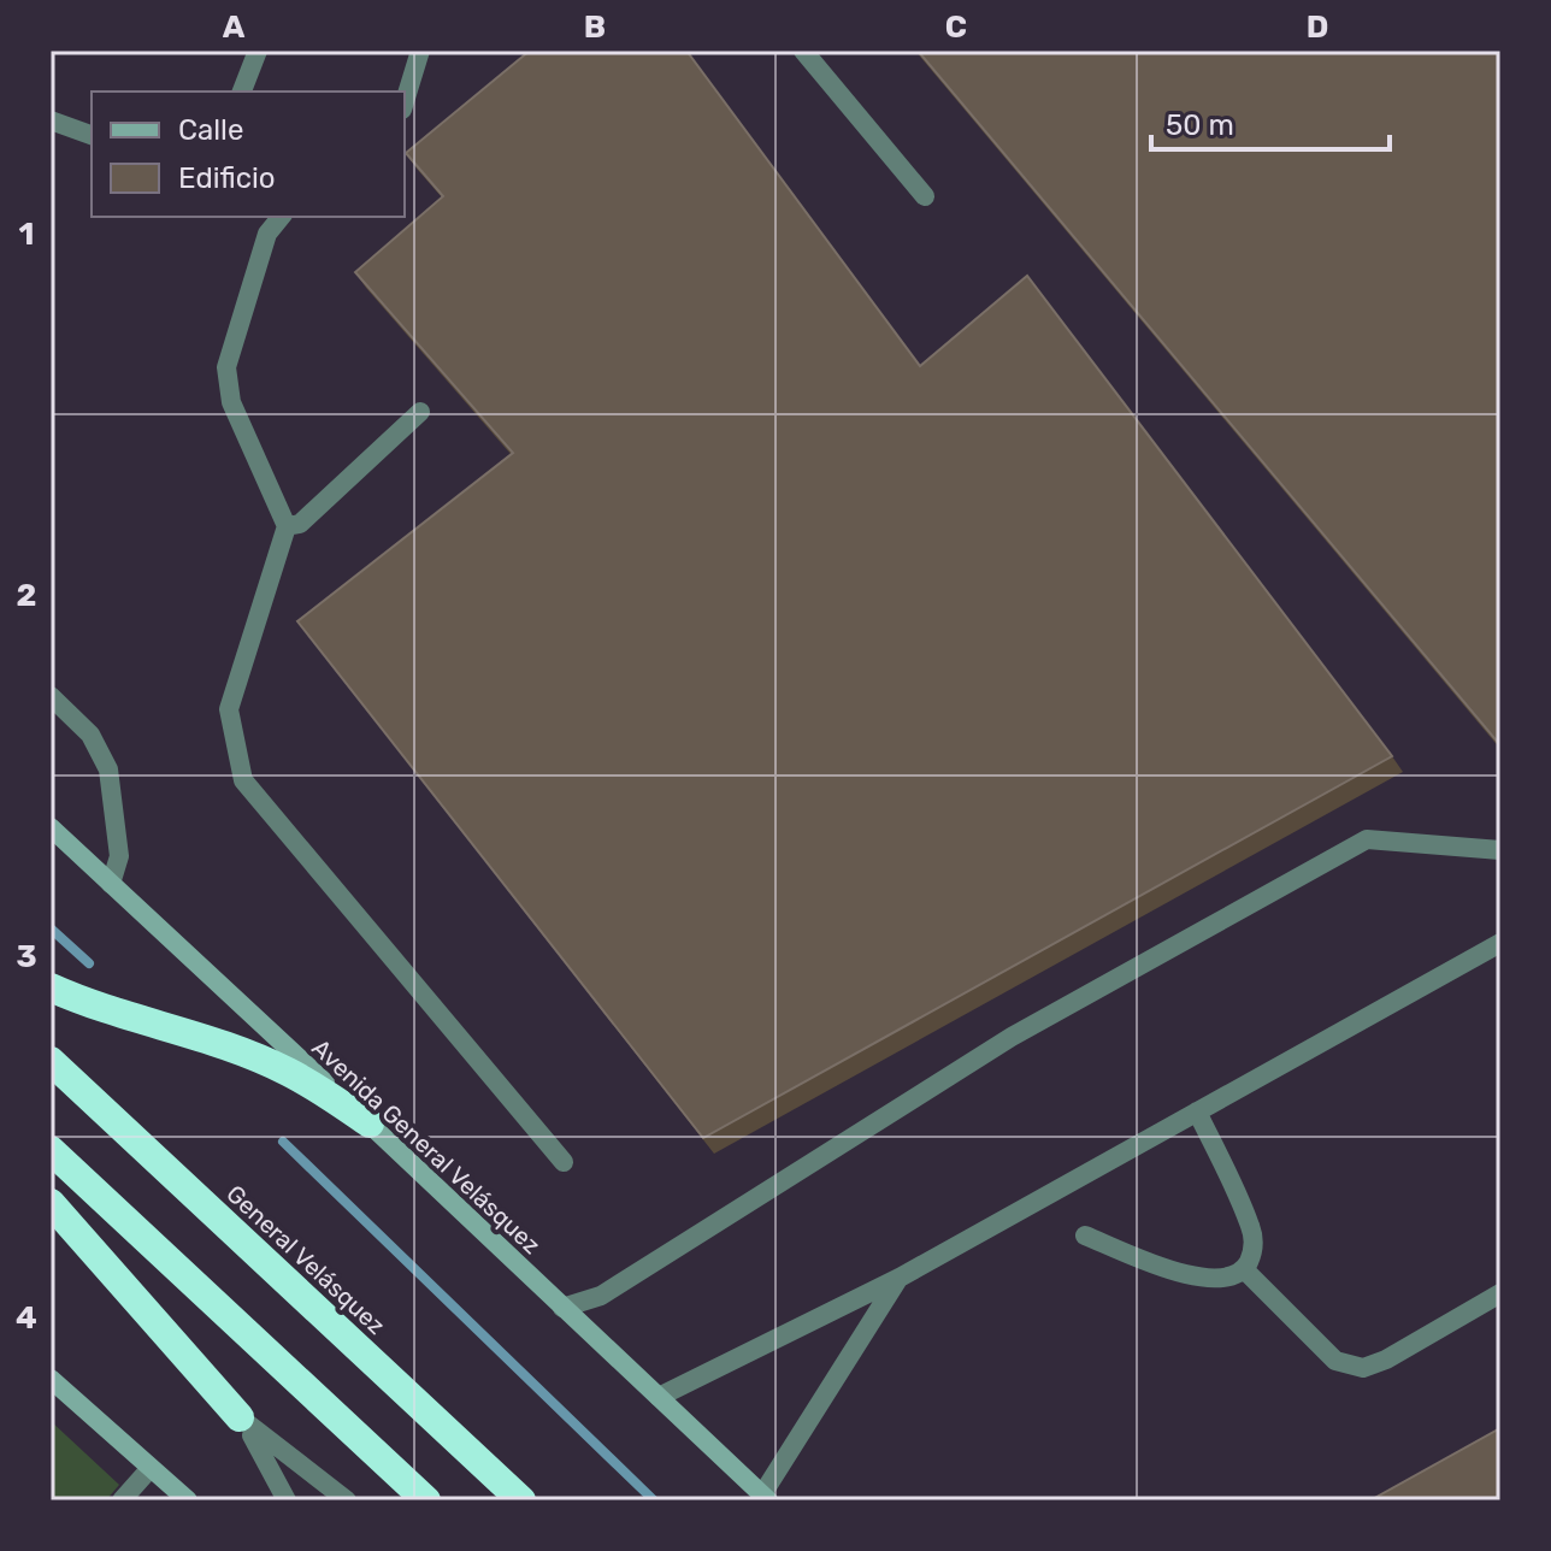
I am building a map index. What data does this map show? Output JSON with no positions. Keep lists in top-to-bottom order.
{
  "streets": {
    "highway": ["General Velásquez"],
    "main road": ["Avenida General Velásquez"]
  },
  "legend": ["Calle", "Edificio"],
  "scale_bar": "50 m",
  "grid": {
    "columns": [
      "A",
      "B",
      "C",
      "D"
    ],
    "rows": [
      "1",
      "2",
      "3",
      "4"
    ]
  }
}
